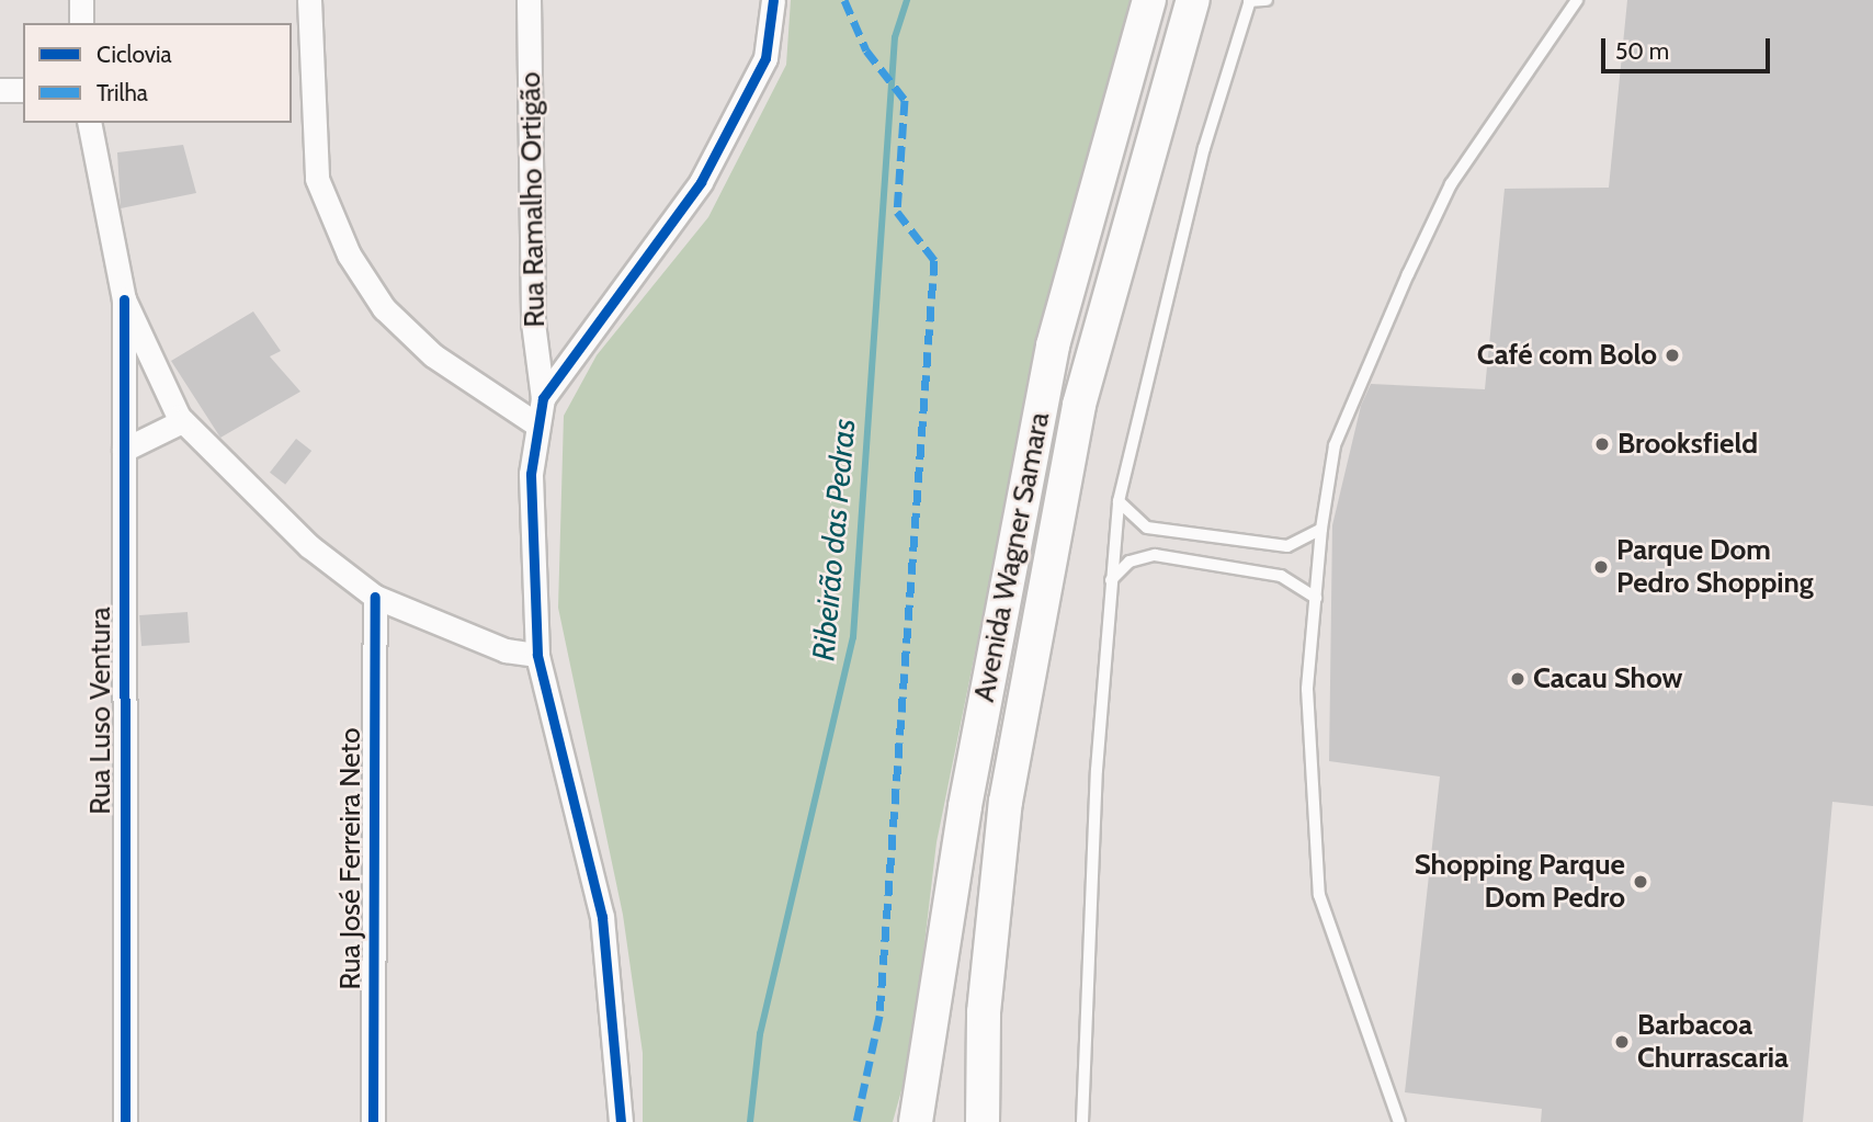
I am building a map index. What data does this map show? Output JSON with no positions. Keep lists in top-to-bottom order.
{
  "streets": {
    "main road": ["Avenida Wagner Samara"],
    "street": ["Rua Ramalho Ortigão", "Rua Luso Ventura", "Rua José Ferreira Neto"]
  },
  "water": ["Ribeirão das Pedras"],
  "places": [
    "Café com Bolo",
    "Brooksfield",
    "Parque Dom Pedro Shopping",
    "Cacau Show",
    "Shopping Parque Dom Pedro",
    "Barbacoa Churrascaria"
  ],
  "legend": ["Ciclovia", "Trilha"],
  "scale_bar": "50 m"
}
